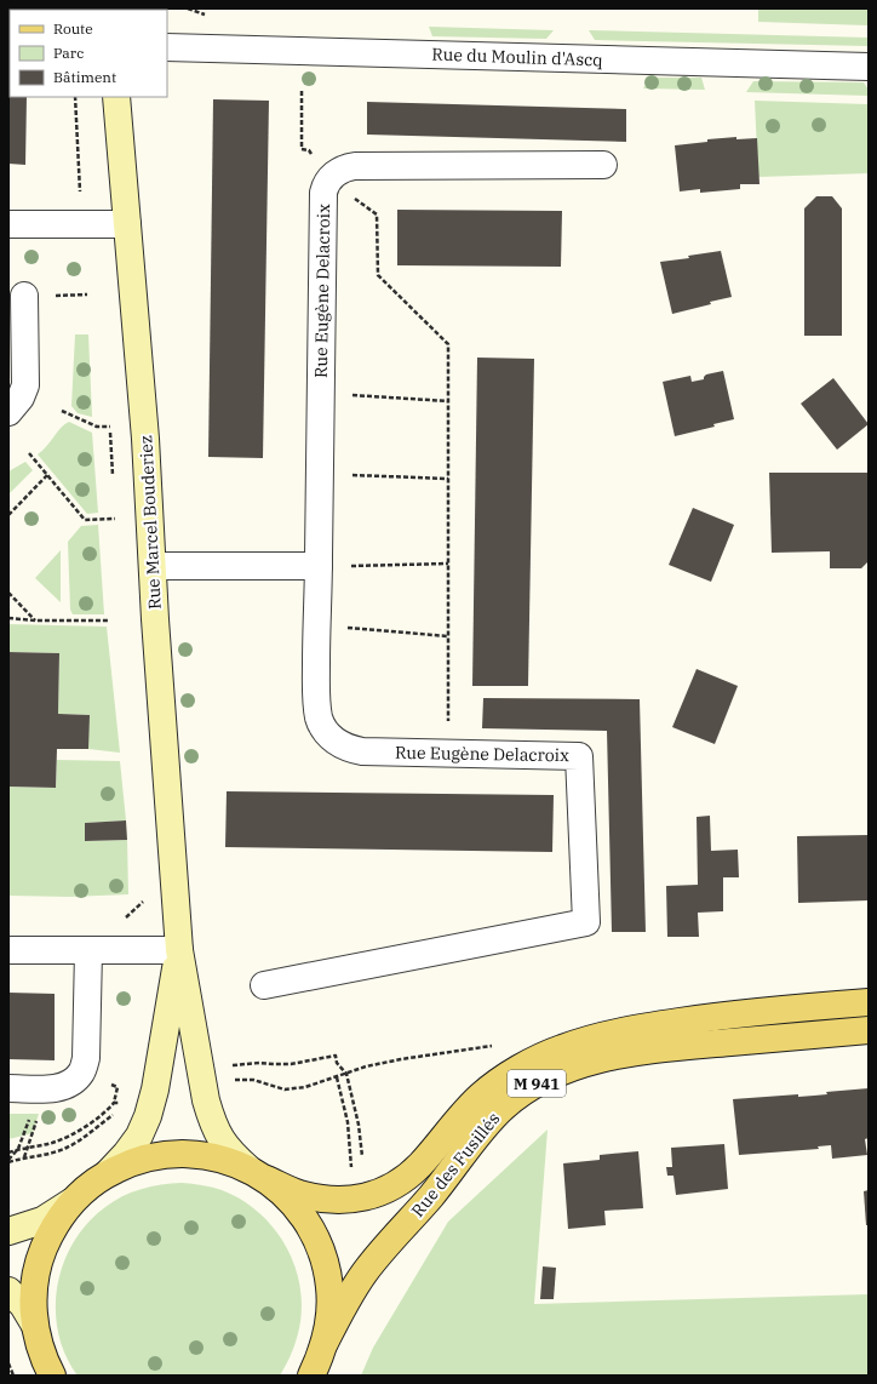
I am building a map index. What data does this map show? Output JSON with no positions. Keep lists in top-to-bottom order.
{
  "streets": {
    "main road": ["Rue Marcel Bouderiez", "M 941", "Rue des Fusillés"],
    "street": ["Rue du Moulin d'Ascq", "Rue Eugène Delacroix"]
  },
  "crossings": [
    ["Rue Marcel Bouderiez", "Rue des Fusillés"]
  ],
  "legend": ["Route", "Parc", "Bâtiment"]
}
